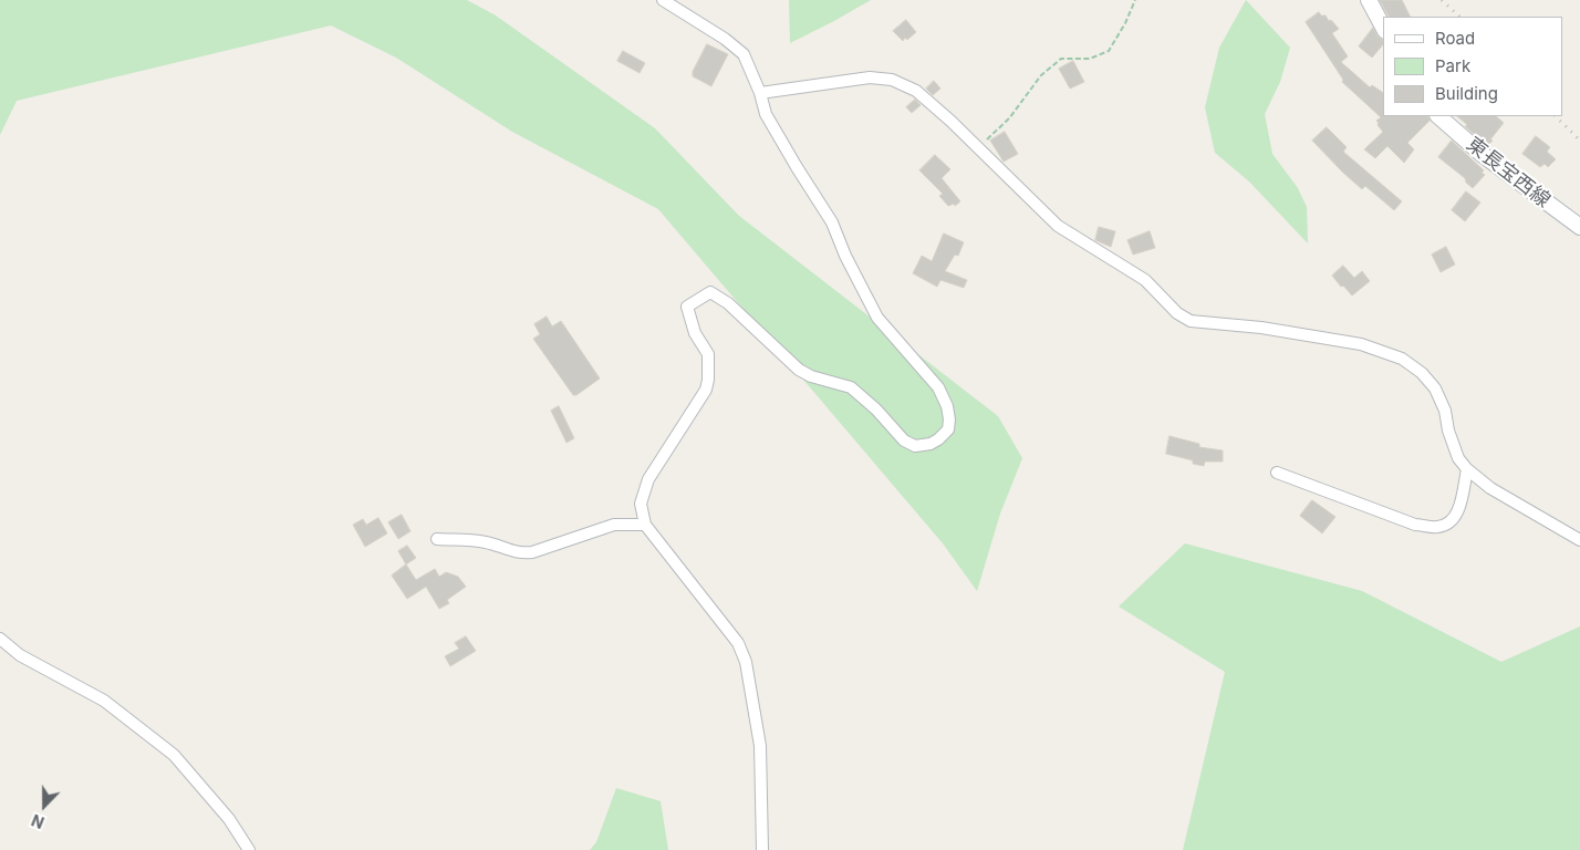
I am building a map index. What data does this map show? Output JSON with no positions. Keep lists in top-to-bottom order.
{
  "streets": {
    "main road": ["東長宝西線"]
  },
  "legend": ["Road", "Park", "Building"],
  "north": "bottom"
}
